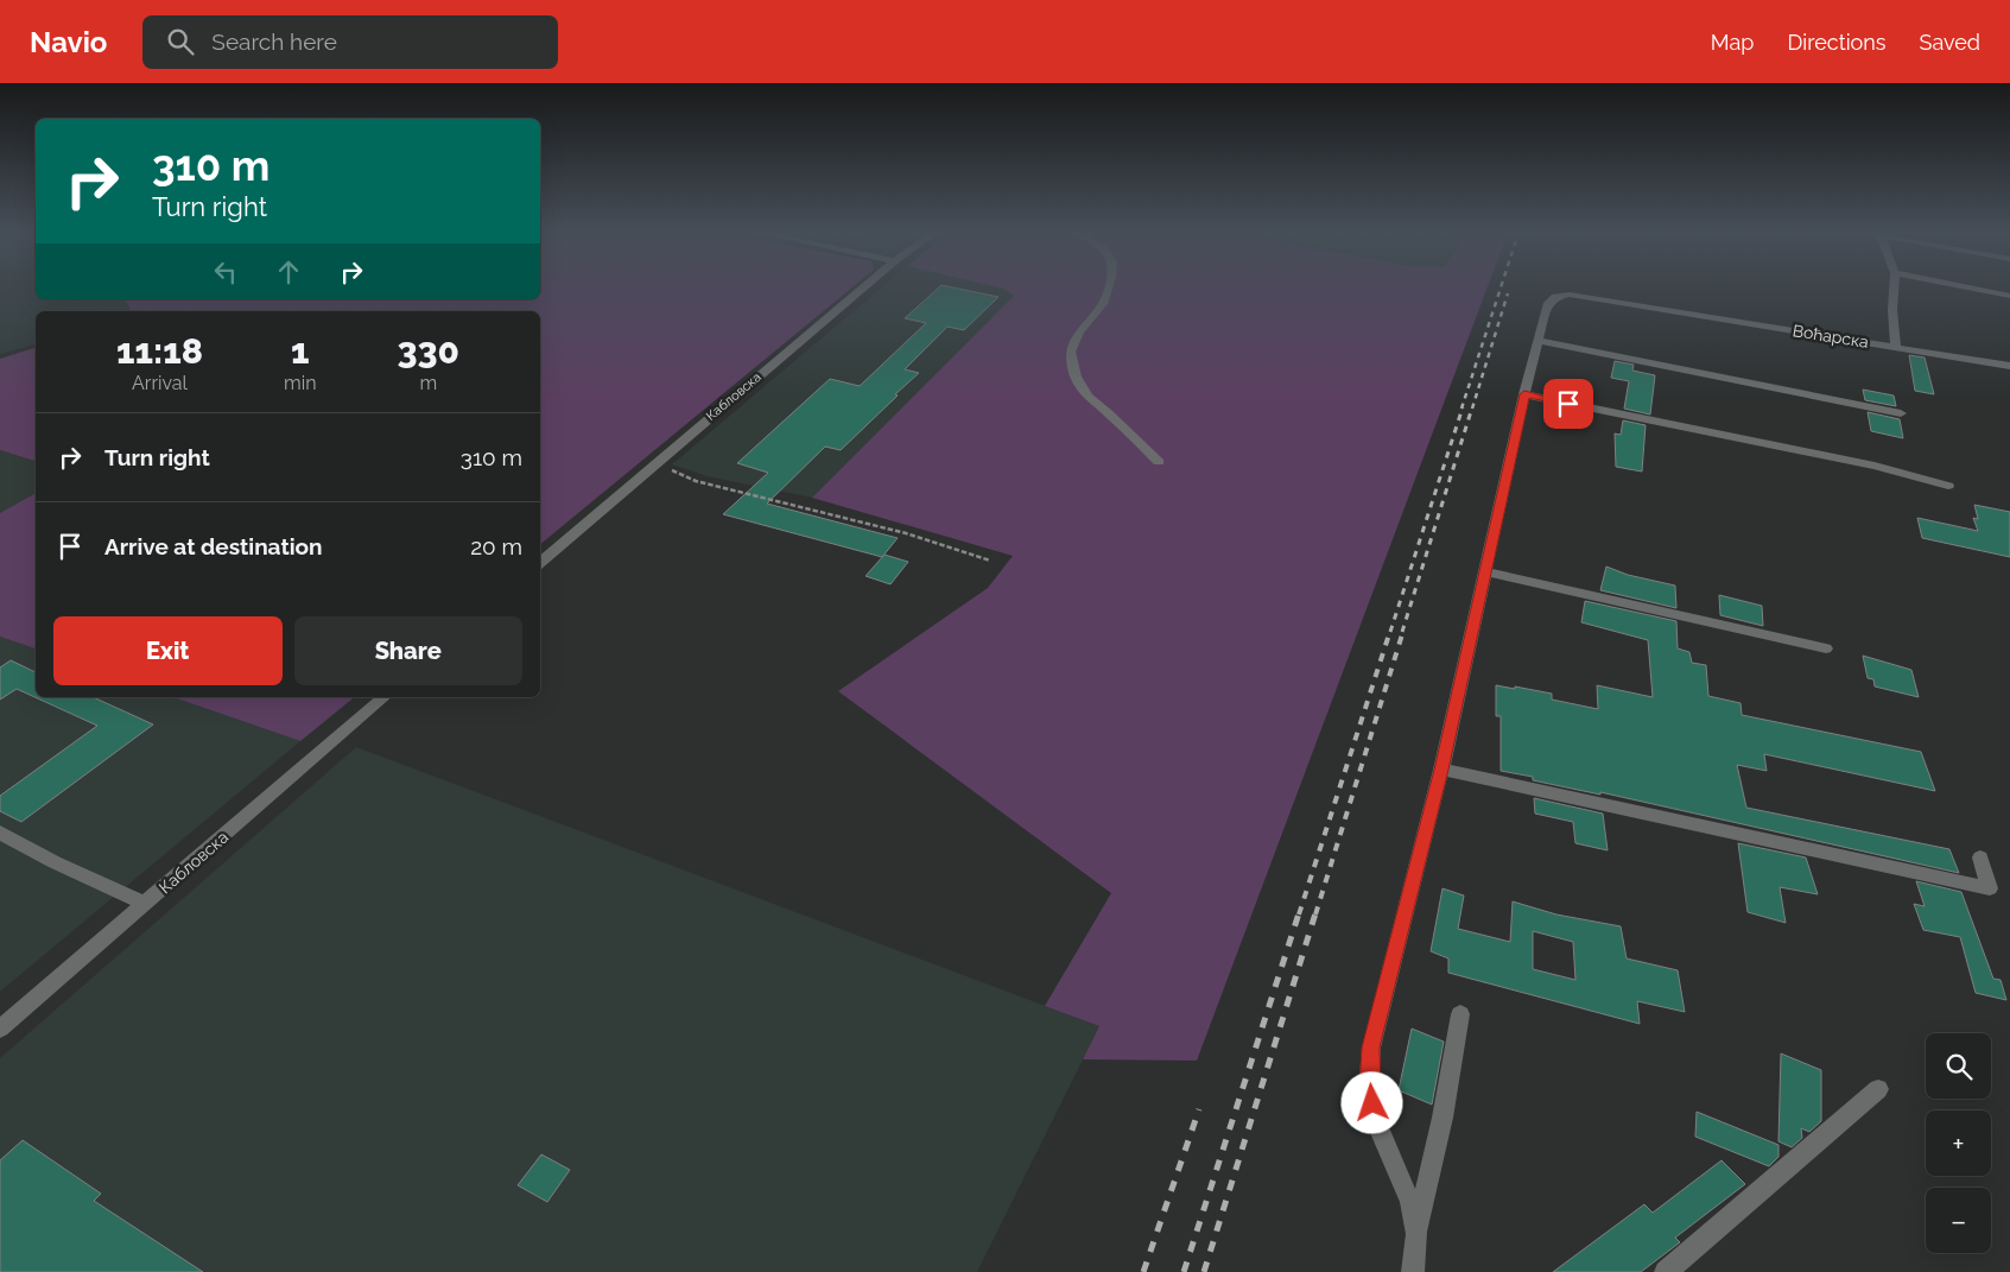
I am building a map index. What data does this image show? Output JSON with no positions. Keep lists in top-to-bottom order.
{
  "streets": {
    "street": ["Воћарска", "Кабловска"]
  },
  "page": {
    "header": "Navio",
    "search": "Search here",
    "nav": ["Map", "Directions", "Saved"],
    "turn": ["310 m", "Turn right"],
    "eta": [
      "11:18",
      "Arrival",
      "1",
      "min",
      "330",
      "m"
    ],
    "list": [
      {
        "name": "Turn right",
        "value": "310 m"
      },
      {
        "name": "Arrive at destination",
        "value": "20 m"
      }
    ],
    "buttons": ["Exit", "Share"],
    "map_buttons": ["+", "−"]
  }
}
